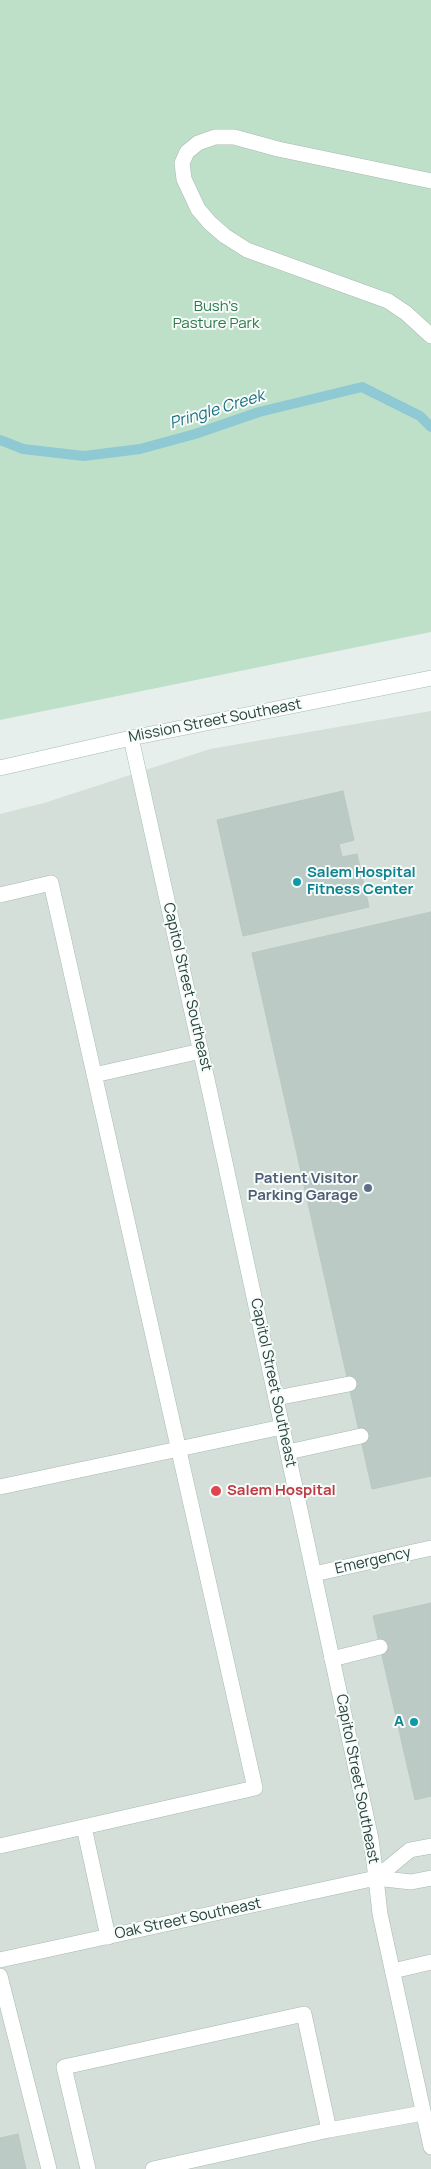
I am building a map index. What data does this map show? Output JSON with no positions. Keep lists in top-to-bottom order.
{
  "streets": {
    "street": [
      "Mission Street Southeast",
      "Capitol Street Southeast",
      "Emergency",
      "Oak Street Southeast"
    ]
  },
  "crossings": [
    ["Mission Street Southeast", "Capitol Street Southeast"],
    ["Capitol Street Southeast", "Emergency"],
    ["Capitol Street Southeast", "Oak Street Southeast"]
  ],
  "water": ["Pringle Creek"],
  "parks": ["Bush's Pasture Park"],
  "places": [
    "Salem Hospital Fitness Center",
    "Patient Visitor Parking Garage",
    "Salem Hospital",
    "A"
  ]
}
